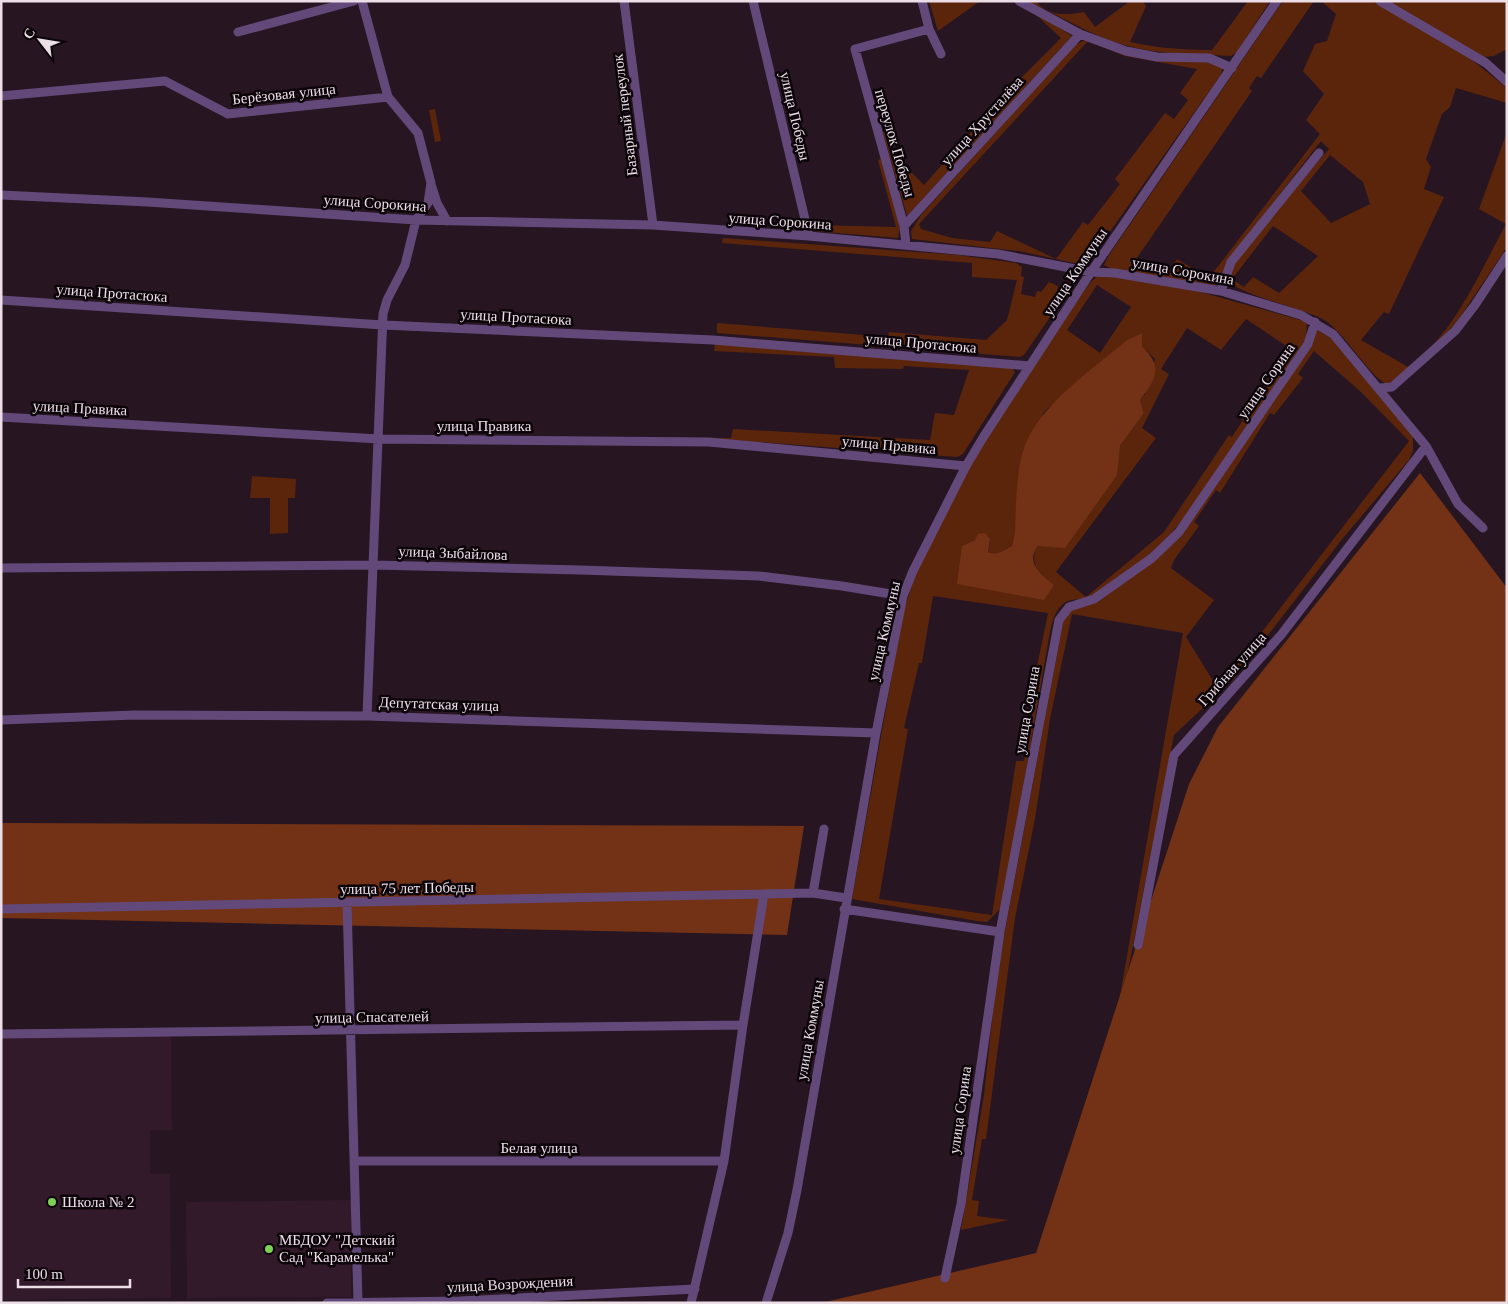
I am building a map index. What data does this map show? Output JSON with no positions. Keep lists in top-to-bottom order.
{
  "streets": {
    "street": [
      "Берёзовая улица",
      "Базарный переулок",
      "улица Победы",
      "улица Хрусталёва",
      "переулок Победы",
      "улица Сорокина",
      "улица Коммуны",
      "улица Протасюка",
      "улица Сорина",
      "улица Правика",
      "улица Зыбайлова",
      "Грибная улица",
      "Депутатская улица",
      "улица 75 лет Победы",
      "улица Спасателей",
      "Белая улица",
      "улица Возрождения"
    ]
  },
  "crossings": [
    ["Базарный переулок", "улица Сорокина"],
    ["улица Победы", "улица Сорокина"],
    ["улица Хрусталёва", "переулок Победы"],
    ["переулок Победы", "улица Сорокина"],
    ["улица Сорокина", "улица Коммуны"],
    ["улица Сорокина", "улица Сорина"],
    ["улица Сорокина", "Грибная улица"],
    ["улица Коммуны", "улица Протасюка"],
    ["улица Коммуны", "улица Правика"],
    ["улица Коммуны", "улица Зыбайлова"],
    ["улица Коммуны", "Депутатская улица"],
    ["улица Коммуны", "улица 75 лет Победы"]
  ],
  "places": ["Школа № 2", "МБДОУ \"Детский Сад \"Карамелька\""],
  "scale_bar": "100 m",
  "north": "top left"
}
